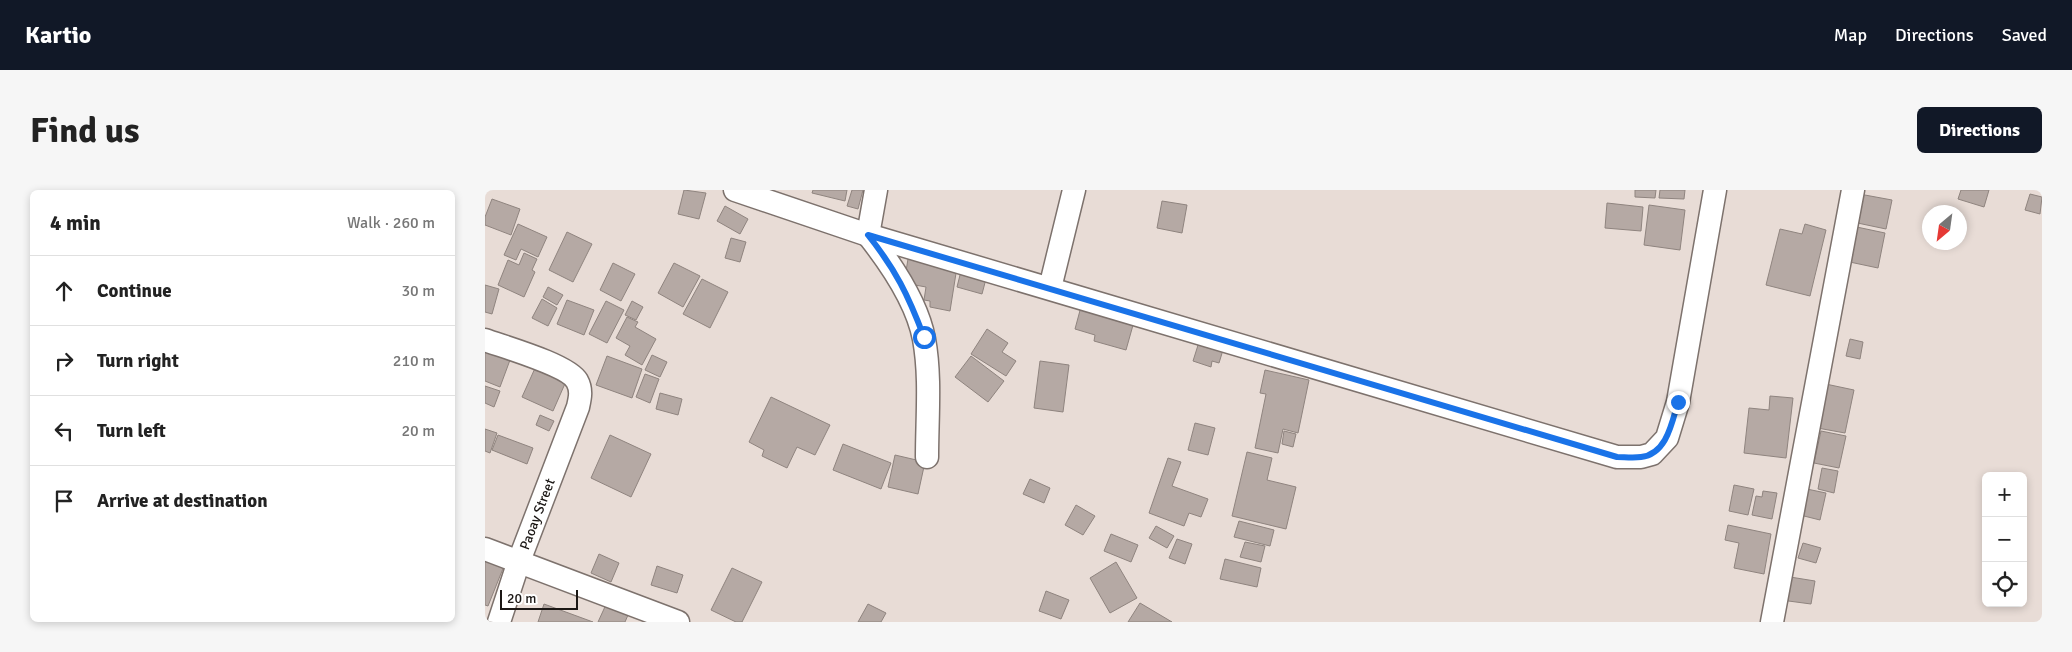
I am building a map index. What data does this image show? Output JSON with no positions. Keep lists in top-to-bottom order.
{
  "streets": {
    "street": ["Paoay Street"]
  },
  "scale_bar": "20 m",
  "north": "bottom left",
  "page": {
    "header": "Kartio",
    "nav": ["Map", "Directions", "Saved"],
    "buttons": "Directions",
    "title": "Find us",
    "heading": ["4 min", "Walk · 260 m"],
    "list": [
      ["Continue", "30 m"],
      ["Turn right", "210 m"],
      ["Turn left", "20 m"],
      "Arrive at destination"
    ],
    "map_buttons": ["+", "−"],
    "scale": "20 m"
  }
}
